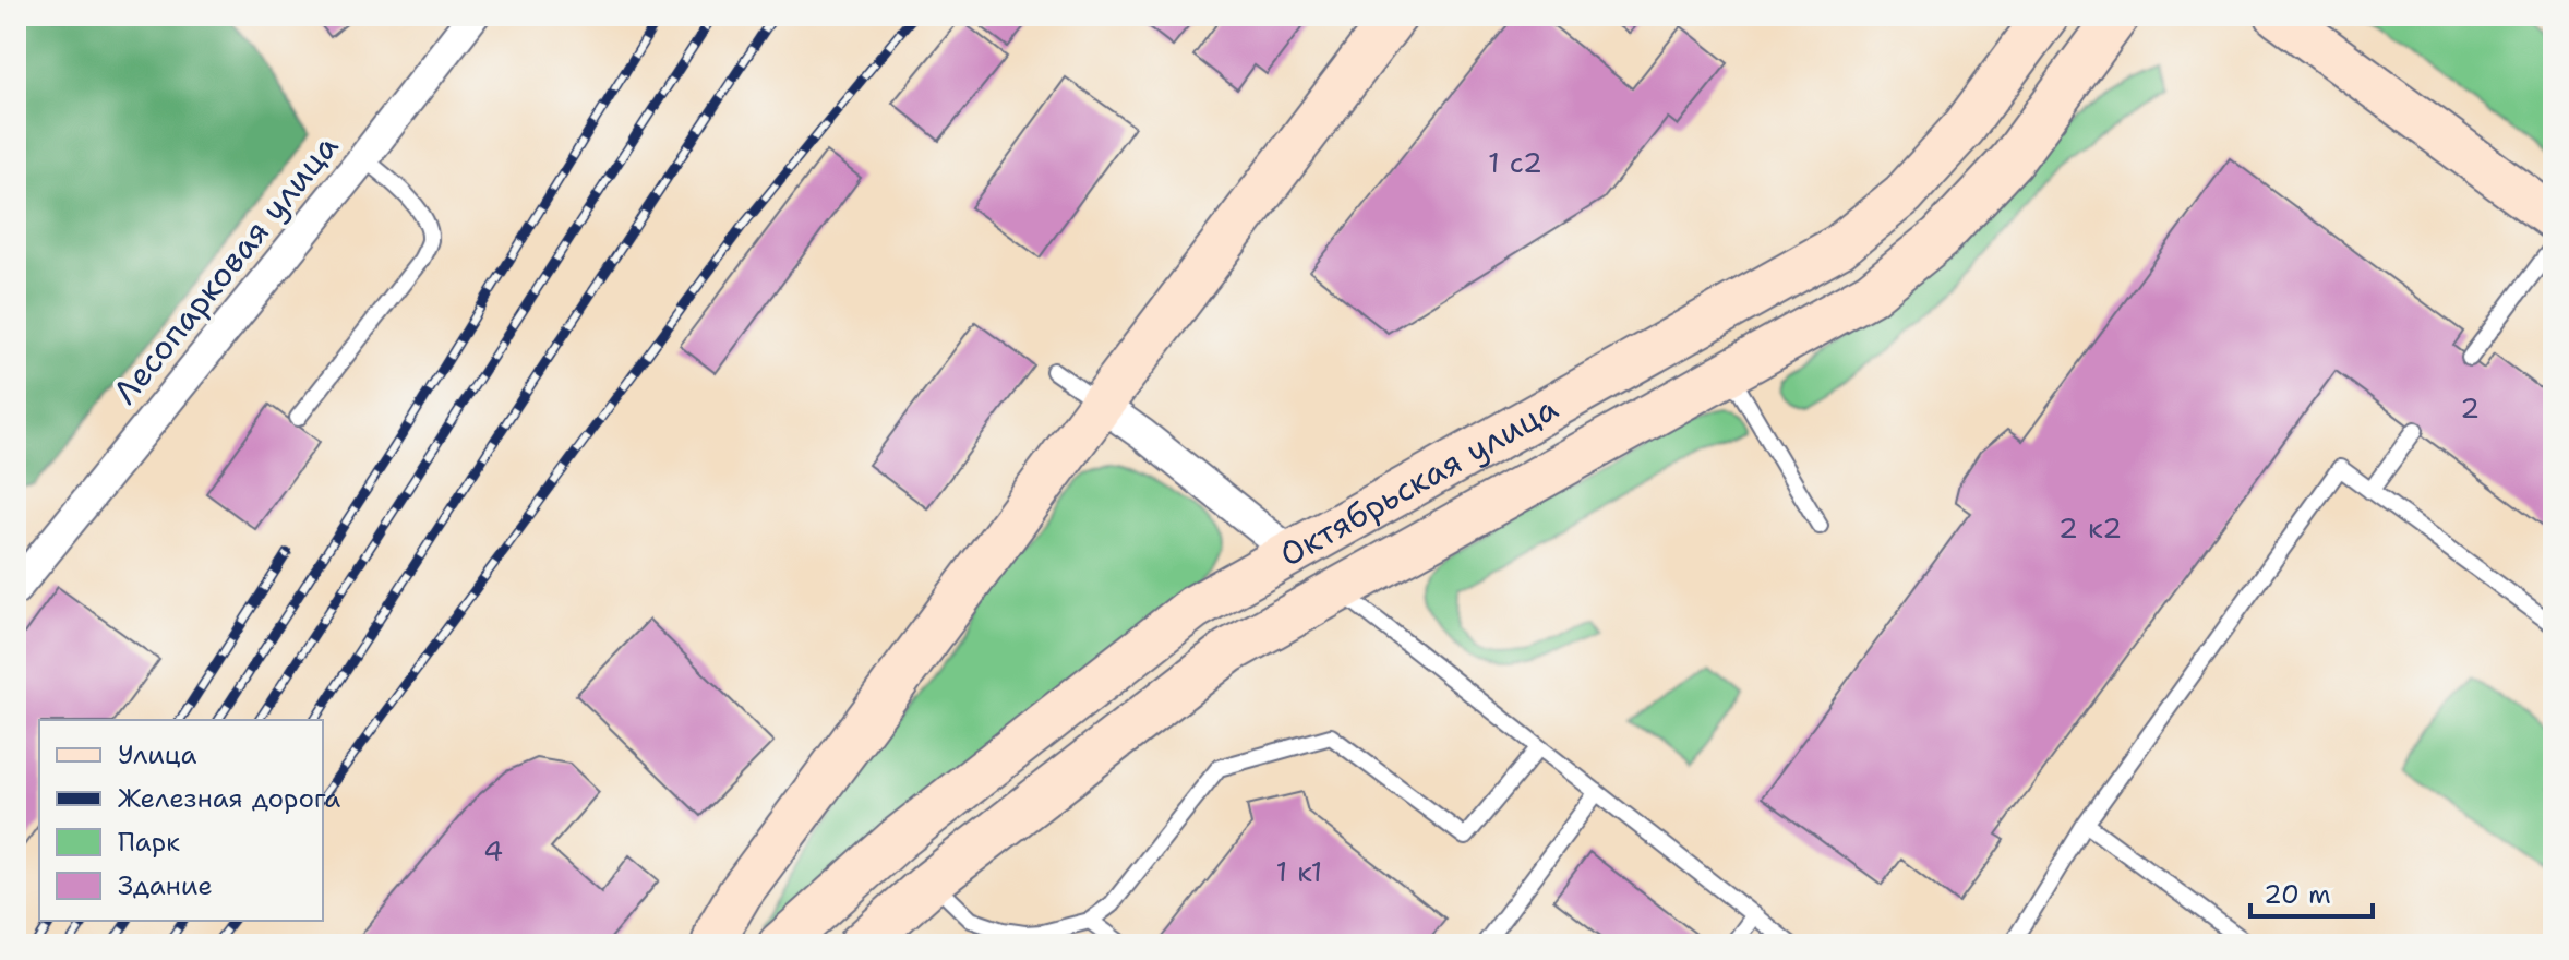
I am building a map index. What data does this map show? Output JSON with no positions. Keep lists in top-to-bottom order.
{
  "streets": {
    "main road": ["Октябрьская улица"],
    "street": ["Лесопарковая улица"]
  },
  "house_numbers": [
    "1 с2",
    "2",
    "2 к2",
    "4",
    "1 к1"
  ],
  "legend": [
    "Улица",
    "Железная дорога",
    "Парк",
    "Здание"
  ],
  "scale_bar": "20 m"
}
